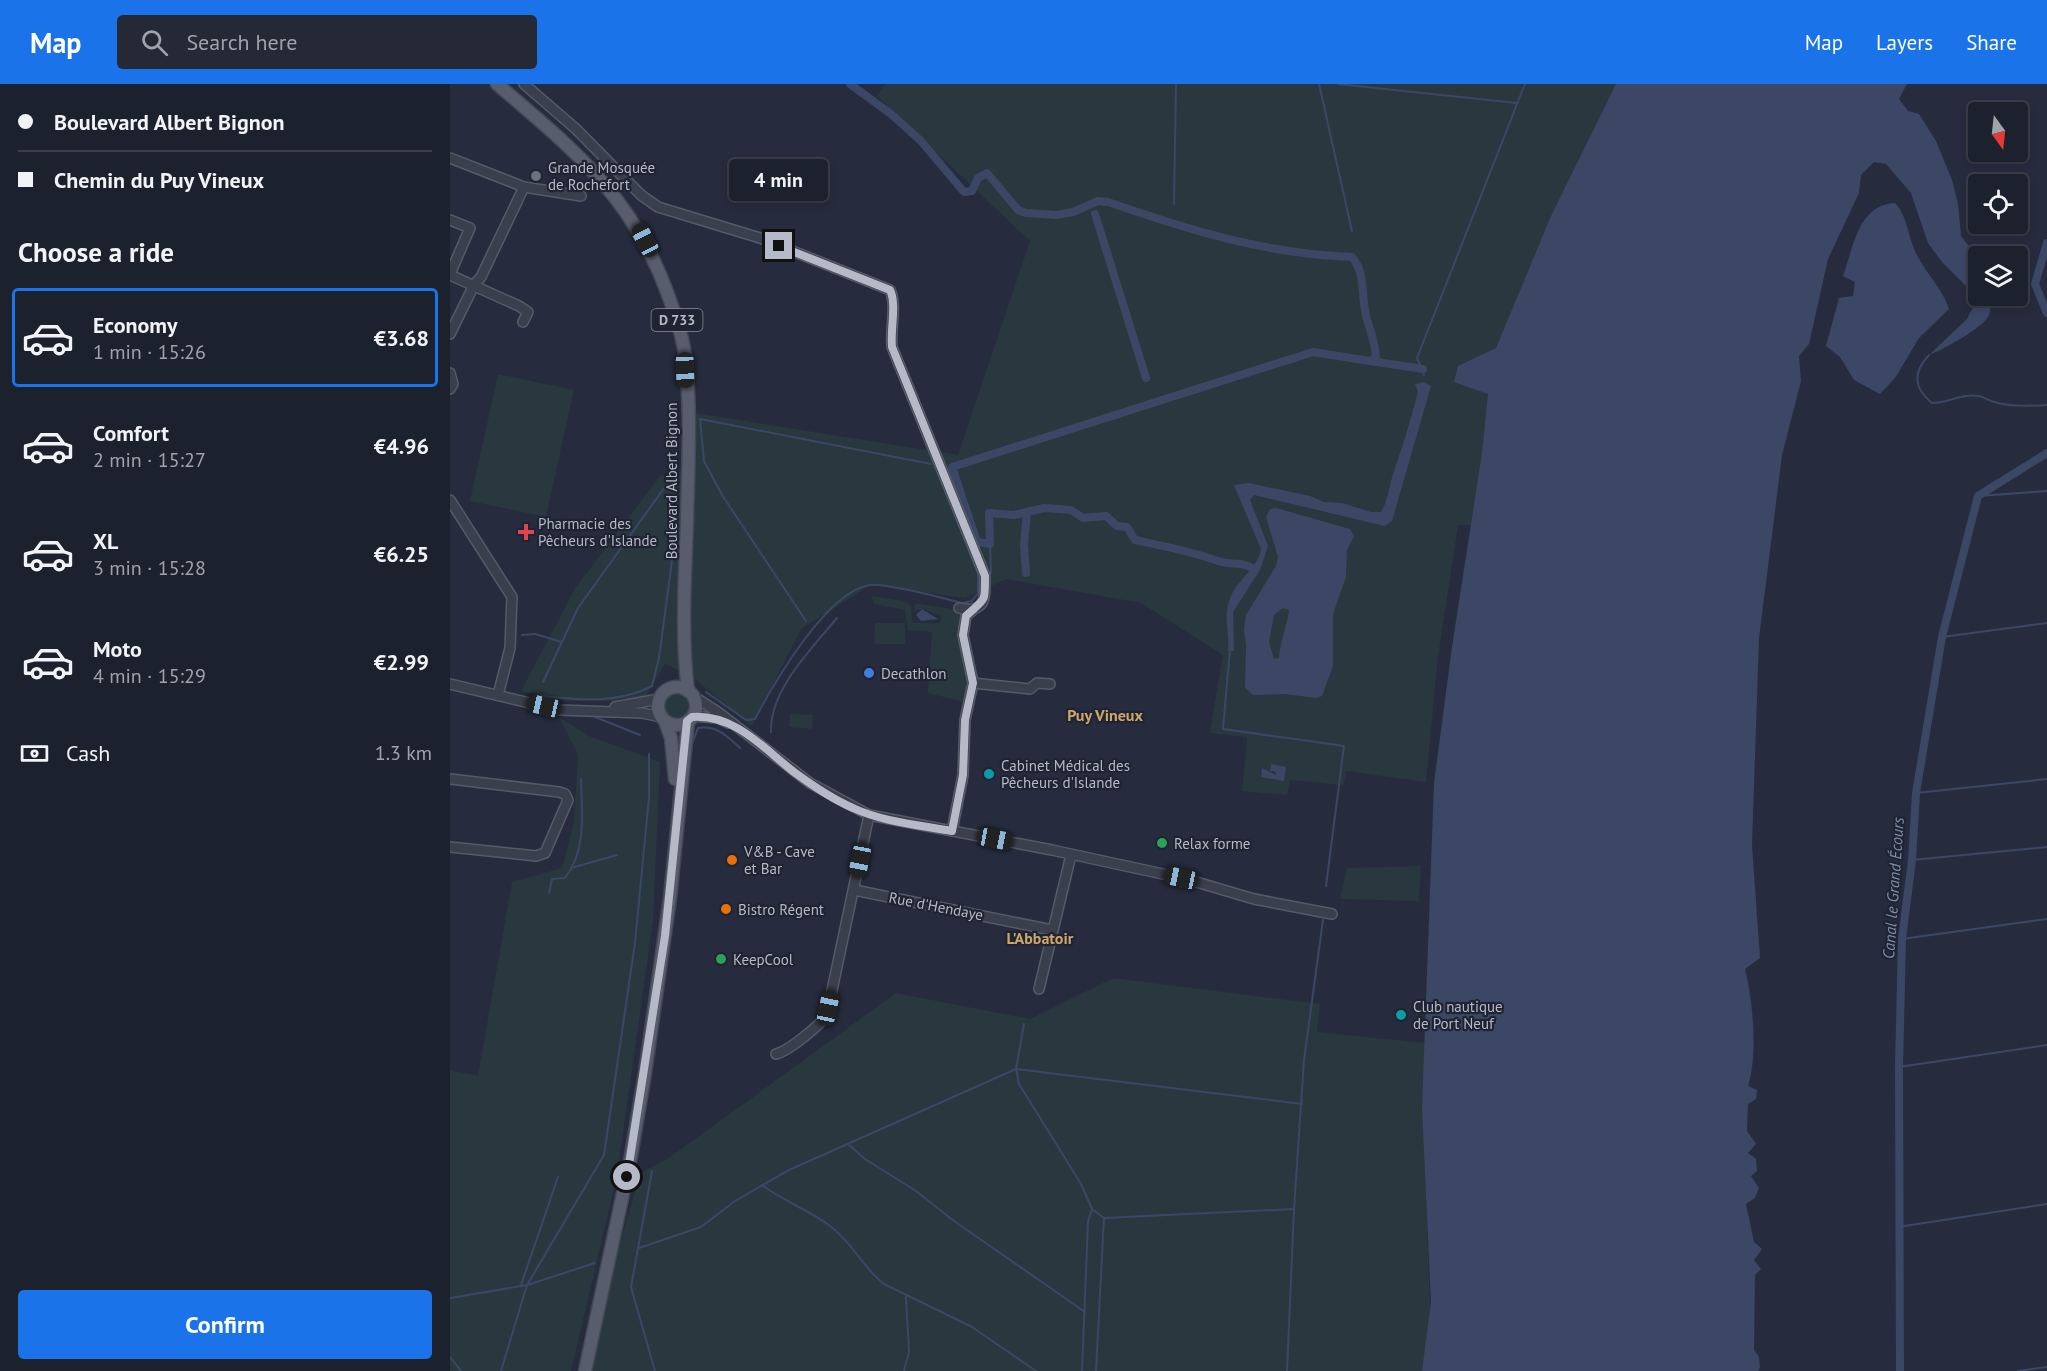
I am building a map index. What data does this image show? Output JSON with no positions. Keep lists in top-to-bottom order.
{
  "streets": {
    "main road": ["D 733", "Boulevard Albert Bignon"],
    "street": ["Rue d'Hendaye"]
  },
  "districts": ["Puy Vineux", "L'Abbatoir"],
  "water": ["Canal le Grand Écours"],
  "places": {
    "other": [
      "Grande Mosquée de Rochefort",
      "Decathlon",
      "Cabinet Médical des Pêcheurs d'Islande",
      "Relax forme",
      "V&B - Cave et Bar",
      "Bistro Régent",
      "KeepCool",
      "Club nautique de Port Neuf"
    ],
    "health": ["Pharmacie des Pêcheurs d'Islande"]
  },
  "north": "bottom",
  "page": {
    "header": "Map",
    "search": "Search here",
    "nav": ["Map", "Layers", "Share"],
    "banner": ["Boulevard Albert Bignon", "Chemin du Puy Vineux"],
    "bubble": "4 min",
    "heading": "Choose a ride",
    "list": [
      {
        "name": "Economy",
        "note": "1 min · 15:26",
        "value": "€3.68"
      },
      {
        "name": "Comfort",
        "note": "2 min · 15:27",
        "value": "€4.96"
      },
      {
        "name": "XL",
        "note": "3 min · 15:28",
        "value": "€6.25"
      },
      {
        "name": "Moto",
        "note": "4 min · 15:29",
        "value": "€2.99"
      }
    ],
    "pay": ["Cash", "1.3 km"],
    "buttons": "Confirm"
  }
}
